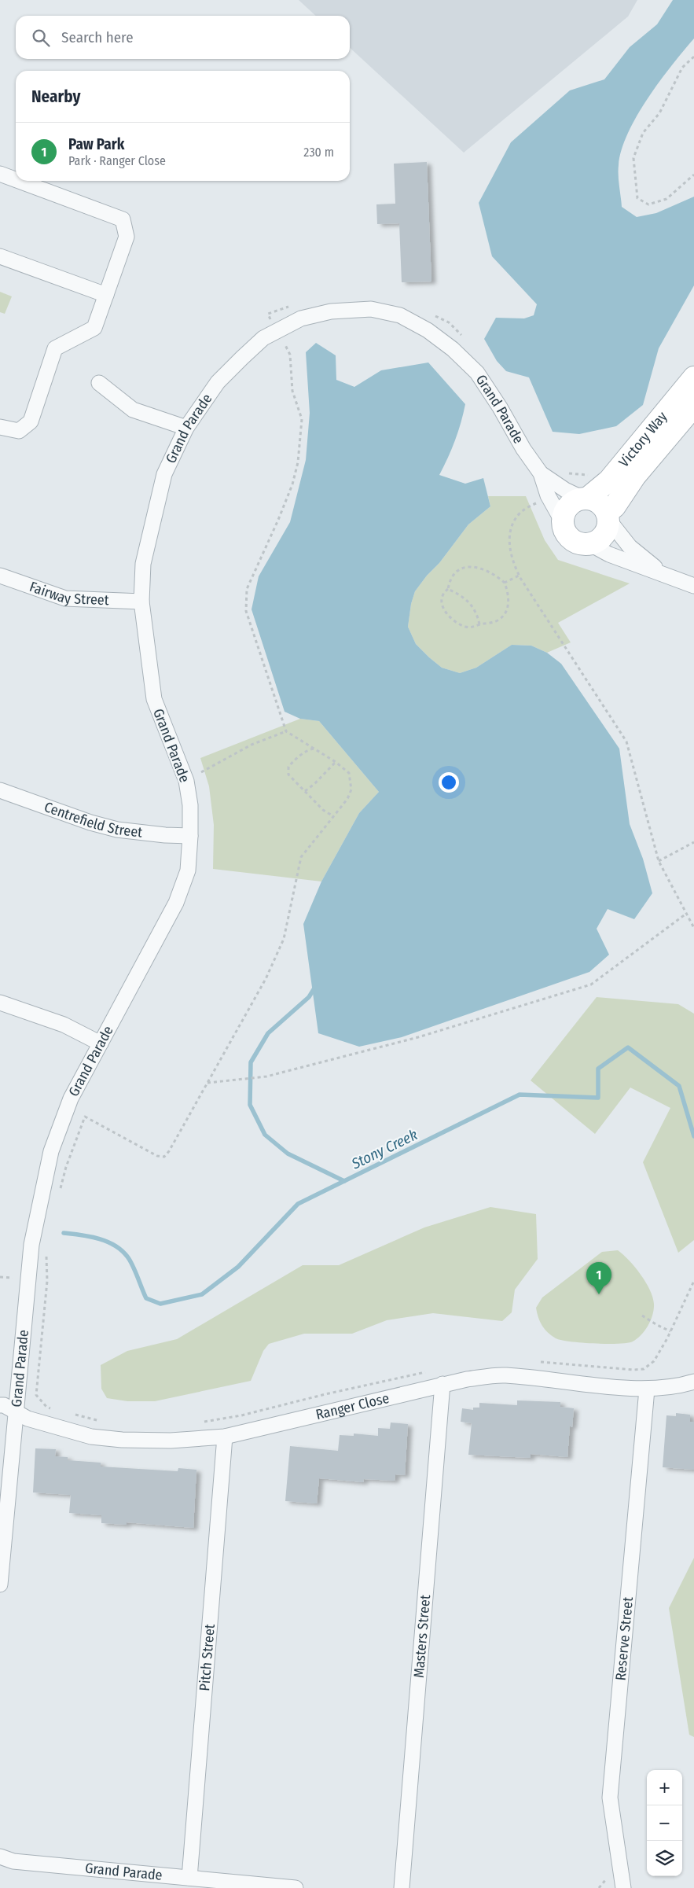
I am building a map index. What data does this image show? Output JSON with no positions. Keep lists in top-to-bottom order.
{
  "streets": {
    "street": [
      "Grand Parade",
      "Victory Way",
      "Fairway Street",
      "Centrefield Street",
      "Ranger Close",
      "Masters Street",
      "Reserve Street",
      "Pitch Street"
    ]
  },
  "crossings": [
    ["Grand Parade", "Victory Way"],
    ["Grand Parade", "Fairway Street"],
    ["Grand Parade", "Centrefield Street"],
    ["Grand Parade", "Ranger Close"],
    ["Grand Parade", "Pitch Street"],
    ["Ranger Close", "Masters Street"],
    ["Ranger Close", "Reserve Street"],
    ["Ranger Close", "Pitch Street"]
  ],
  "water": ["Stony Creek"],
  "page": {
    "search": "Search here",
    "heading": "Nearby",
    "list": [
      {
        "mark": "1",
        "name": "Paw Park",
        "note": "Park · Ranger Close",
        "value": "230 m"
      }
    ],
    "pins": "1",
    "map_buttons": ["+", "−"]
  }
}
